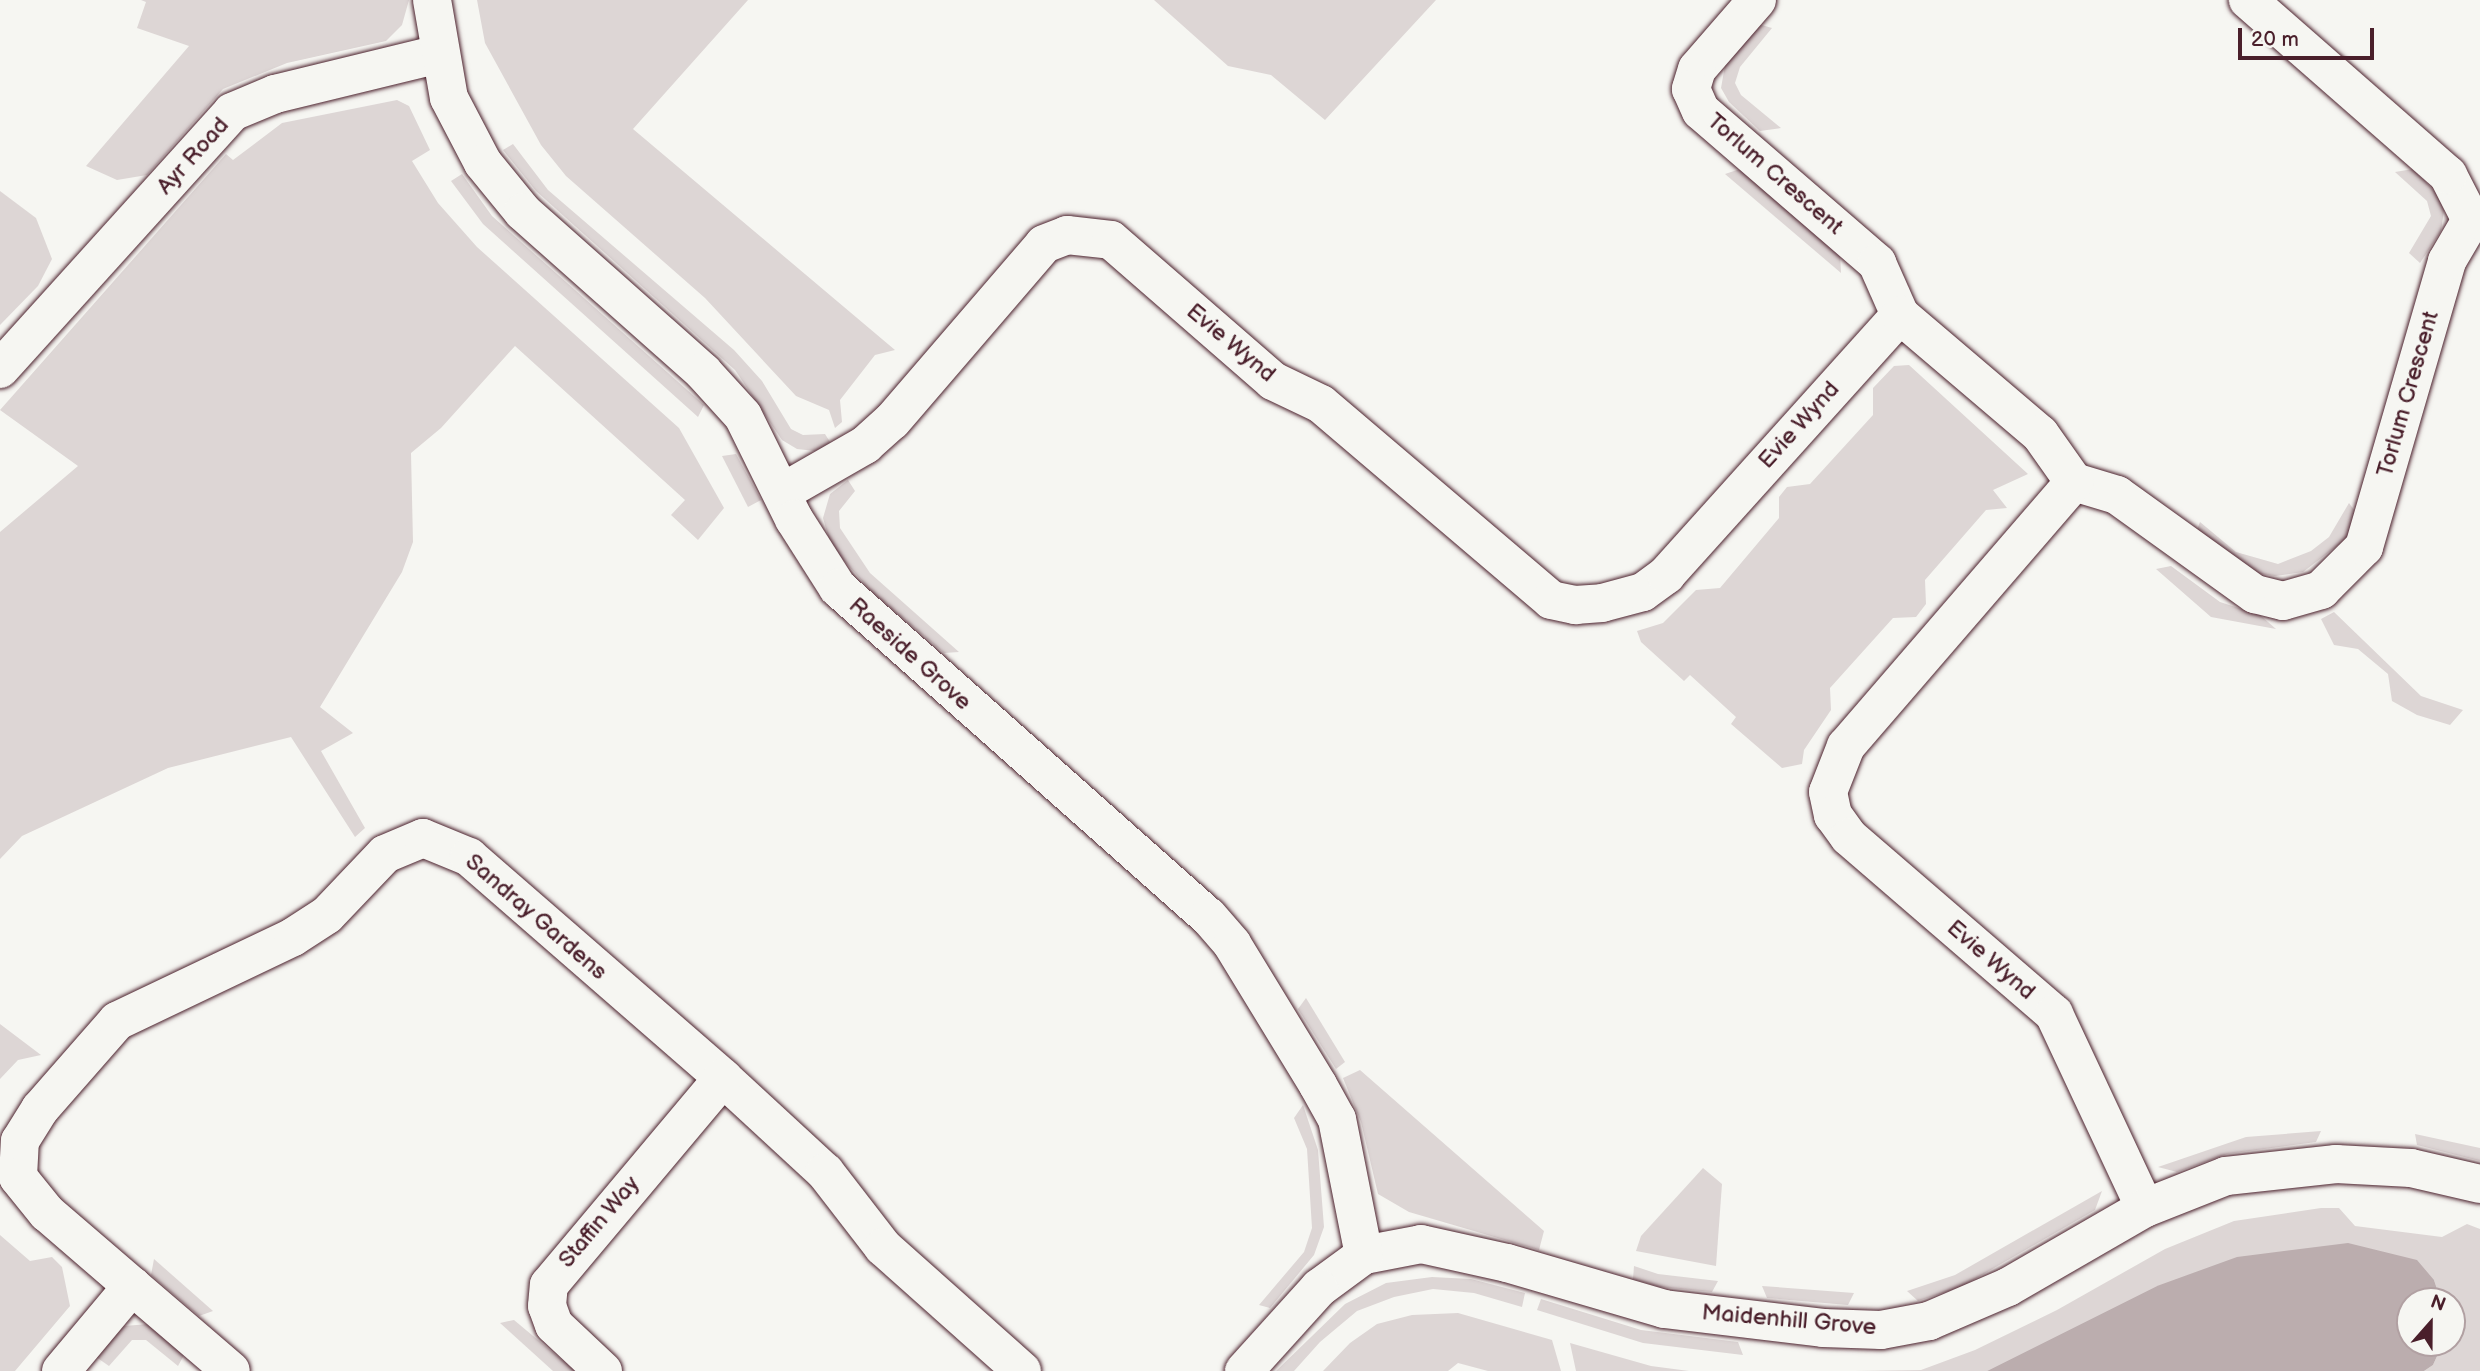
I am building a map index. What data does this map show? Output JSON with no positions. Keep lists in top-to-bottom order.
{
  "streets": {
    "street": [
      "Ayr Road",
      "Torlum Crescent",
      "Evie Wynd",
      "Raeside Grove",
      "Sandray Gardens",
      "Staffin Way",
      "Maidenhill Grove"
    ]
  },
  "crossings": [
    ["Ayr Road", "Raeside Grove"],
    ["Torlum Crescent", "Evie Wynd"],
    ["Evie Wynd", "Raeside Grove"],
    ["Evie Wynd", "Maidenhill Grove"],
    ["Raeside Grove", "Maidenhill Grove"],
    ["Sandray Gardens", "Staffin Way"]
  ],
  "scale_bar": "20 m",
  "north": "top"
}
